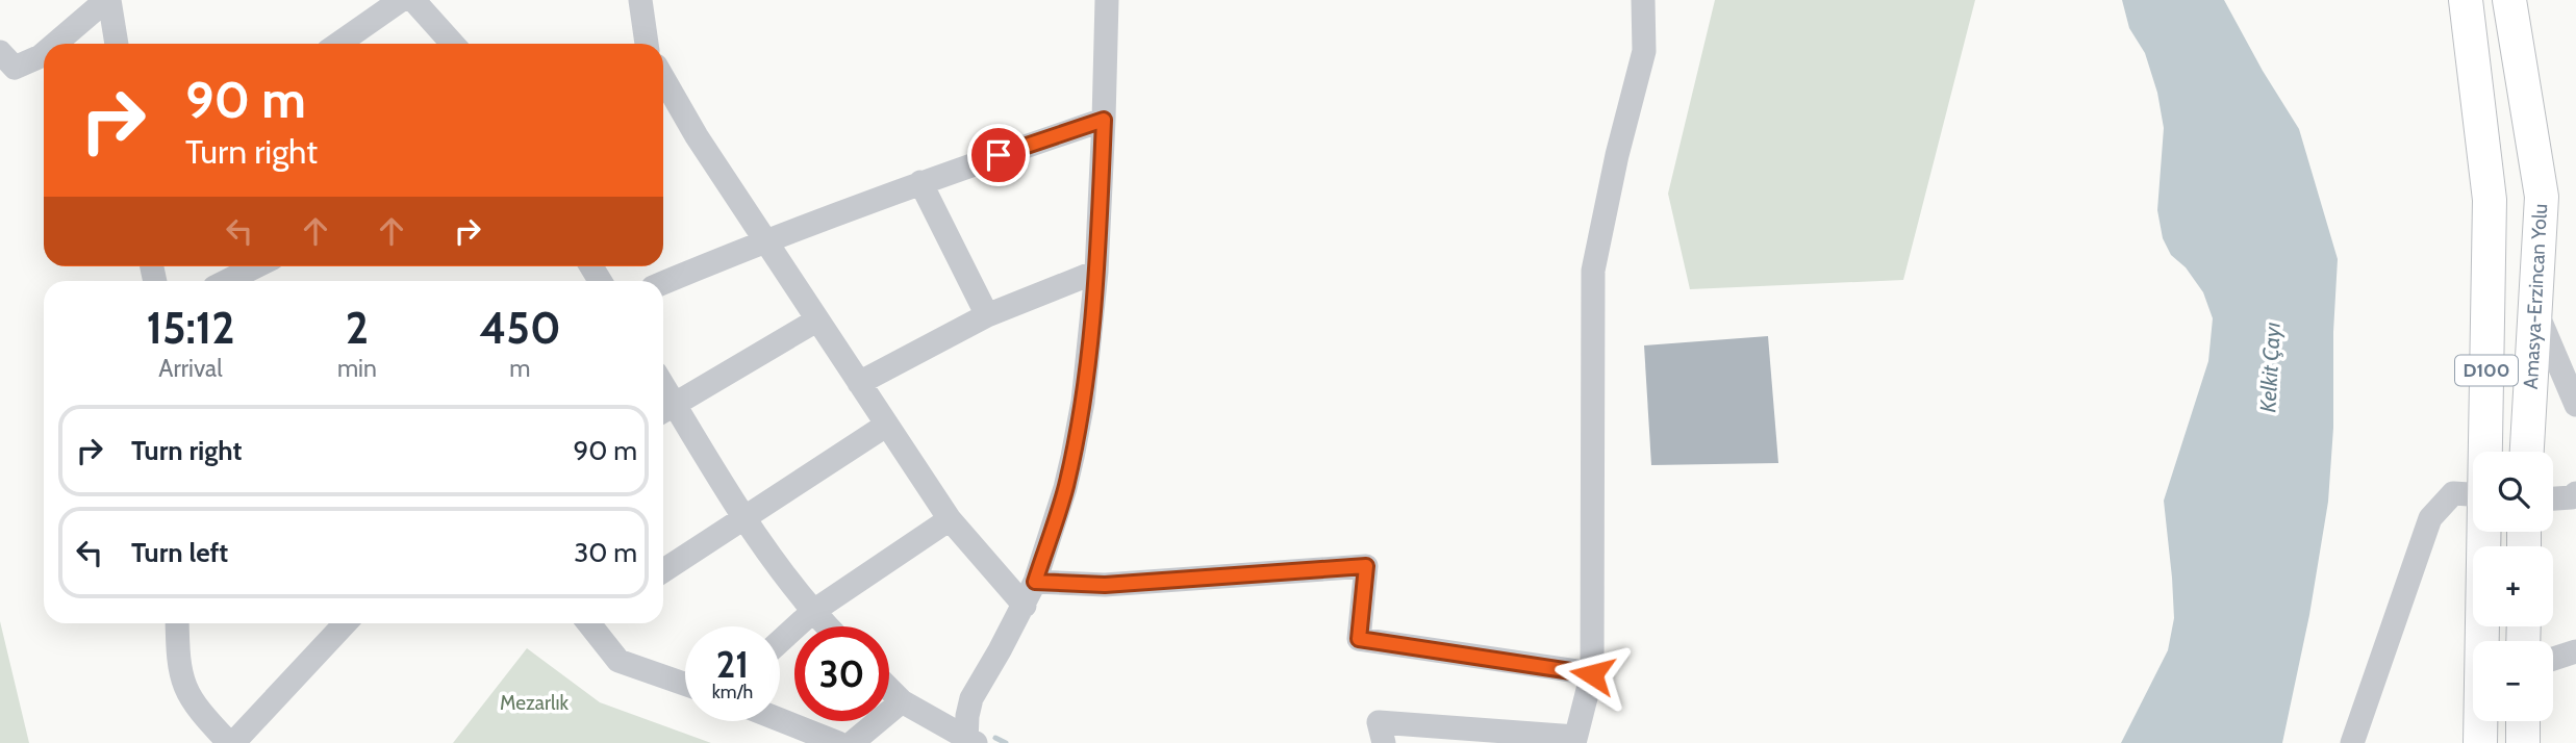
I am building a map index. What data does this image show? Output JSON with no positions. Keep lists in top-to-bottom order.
{
  "streets": {
    "highway": ["Amasya-Erzincan Yolu", "D100"]
  },
  "water": ["Kelkit Çayı"],
  "parks": ["Mezarlık"],
  "page": {
    "turn": ["90 m", "Turn right"],
    "eta": [
      "15:12",
      "Arrival",
      "2",
      "min",
      "450",
      "m"
    ],
    "list": [
      {
        "name": "Turn right",
        "value": "90 m"
      },
      {
        "name": "Turn left",
        "value": "30 m"
      }
    ],
    "map_buttons": ["+", "−"],
    "speed": "21 km/h",
    "limit": "30"
  }
}
